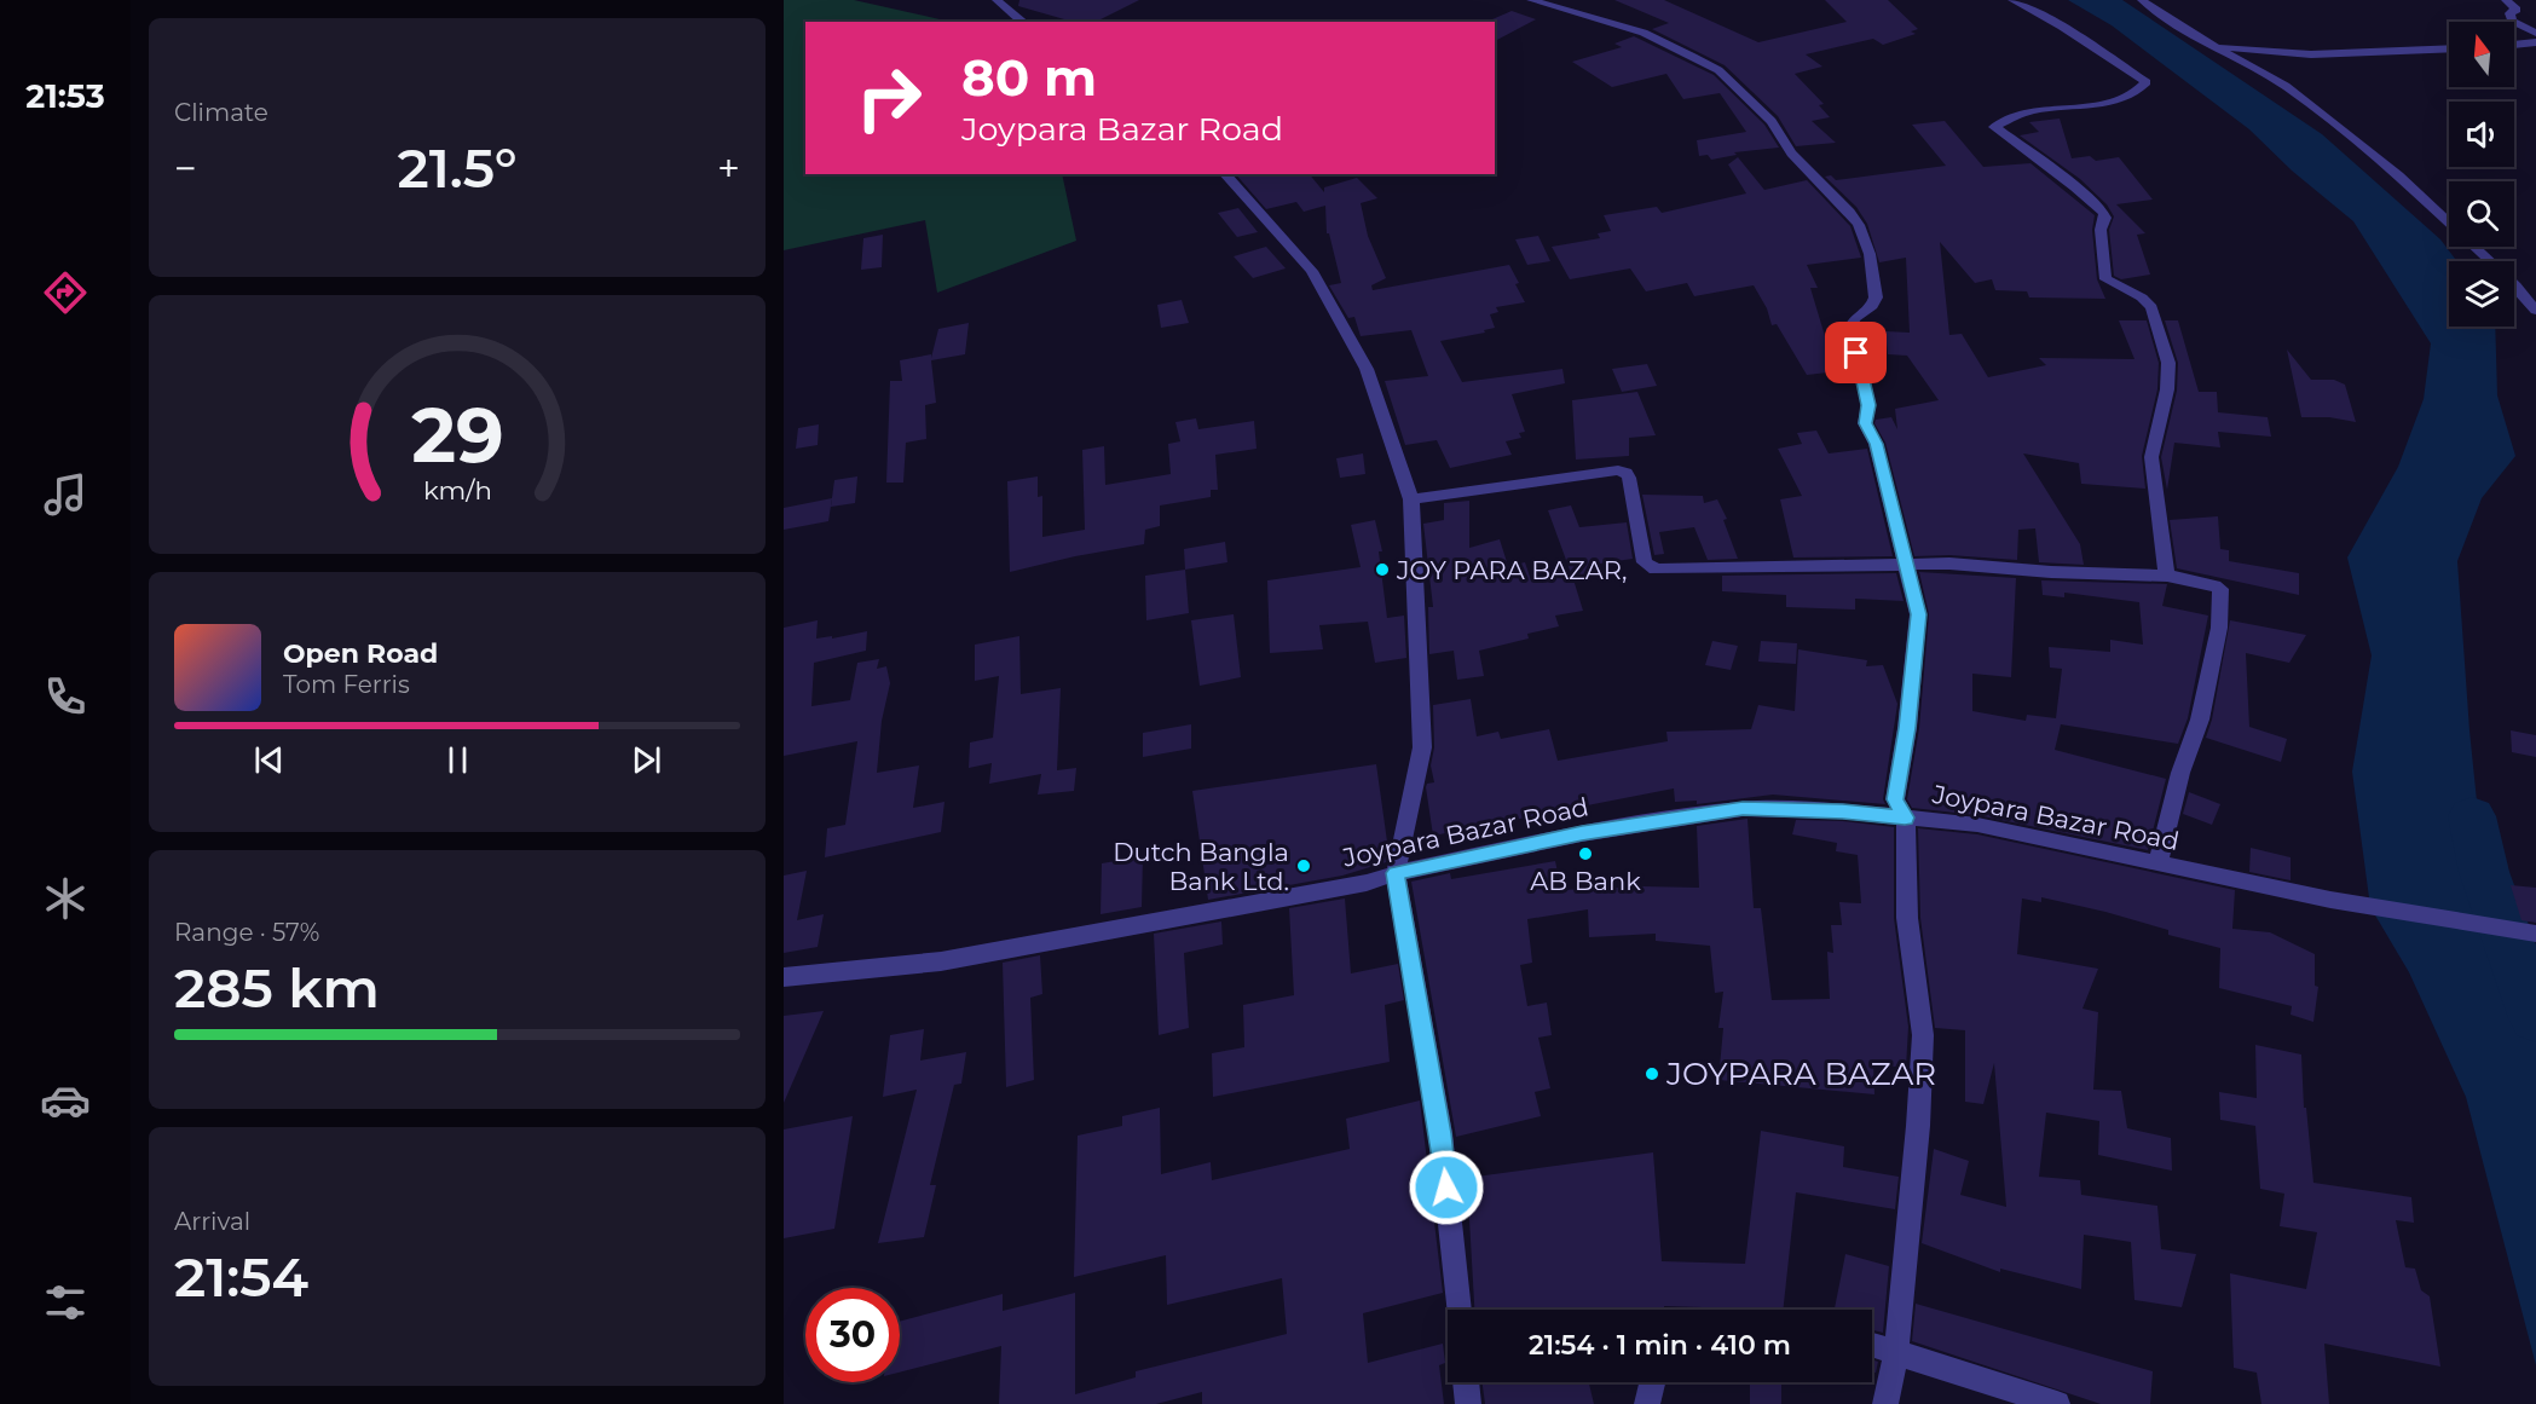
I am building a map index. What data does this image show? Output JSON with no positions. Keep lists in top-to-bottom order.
{
  "streets": {
    "street": ["Joypara Bazar Road"]
  },
  "places": [
    "JOY PARA BAZAR,",
    "AB Bank",
    "Dutch Bangla Bank Ltd.",
    "JOYPARA BAZAR"
  ],
  "north": "top",
  "page": {
    "tabs": "21:53",
    "tile": [
      "Climate",
      ["Range · 57%", "285 km"],
      ["Arrival", "21:54"]
    ],
    "turn": ["80 m", "Joypara Bazar Road"],
    "heat": ["−", "21.5°", "+"],
    "song": ["Open Road", "Tom Ferris"],
    "limit": "30",
    "trip": "21:54 · 1 min · 410 m",
    "gauge": ["29", "km/h"]
  }
}
